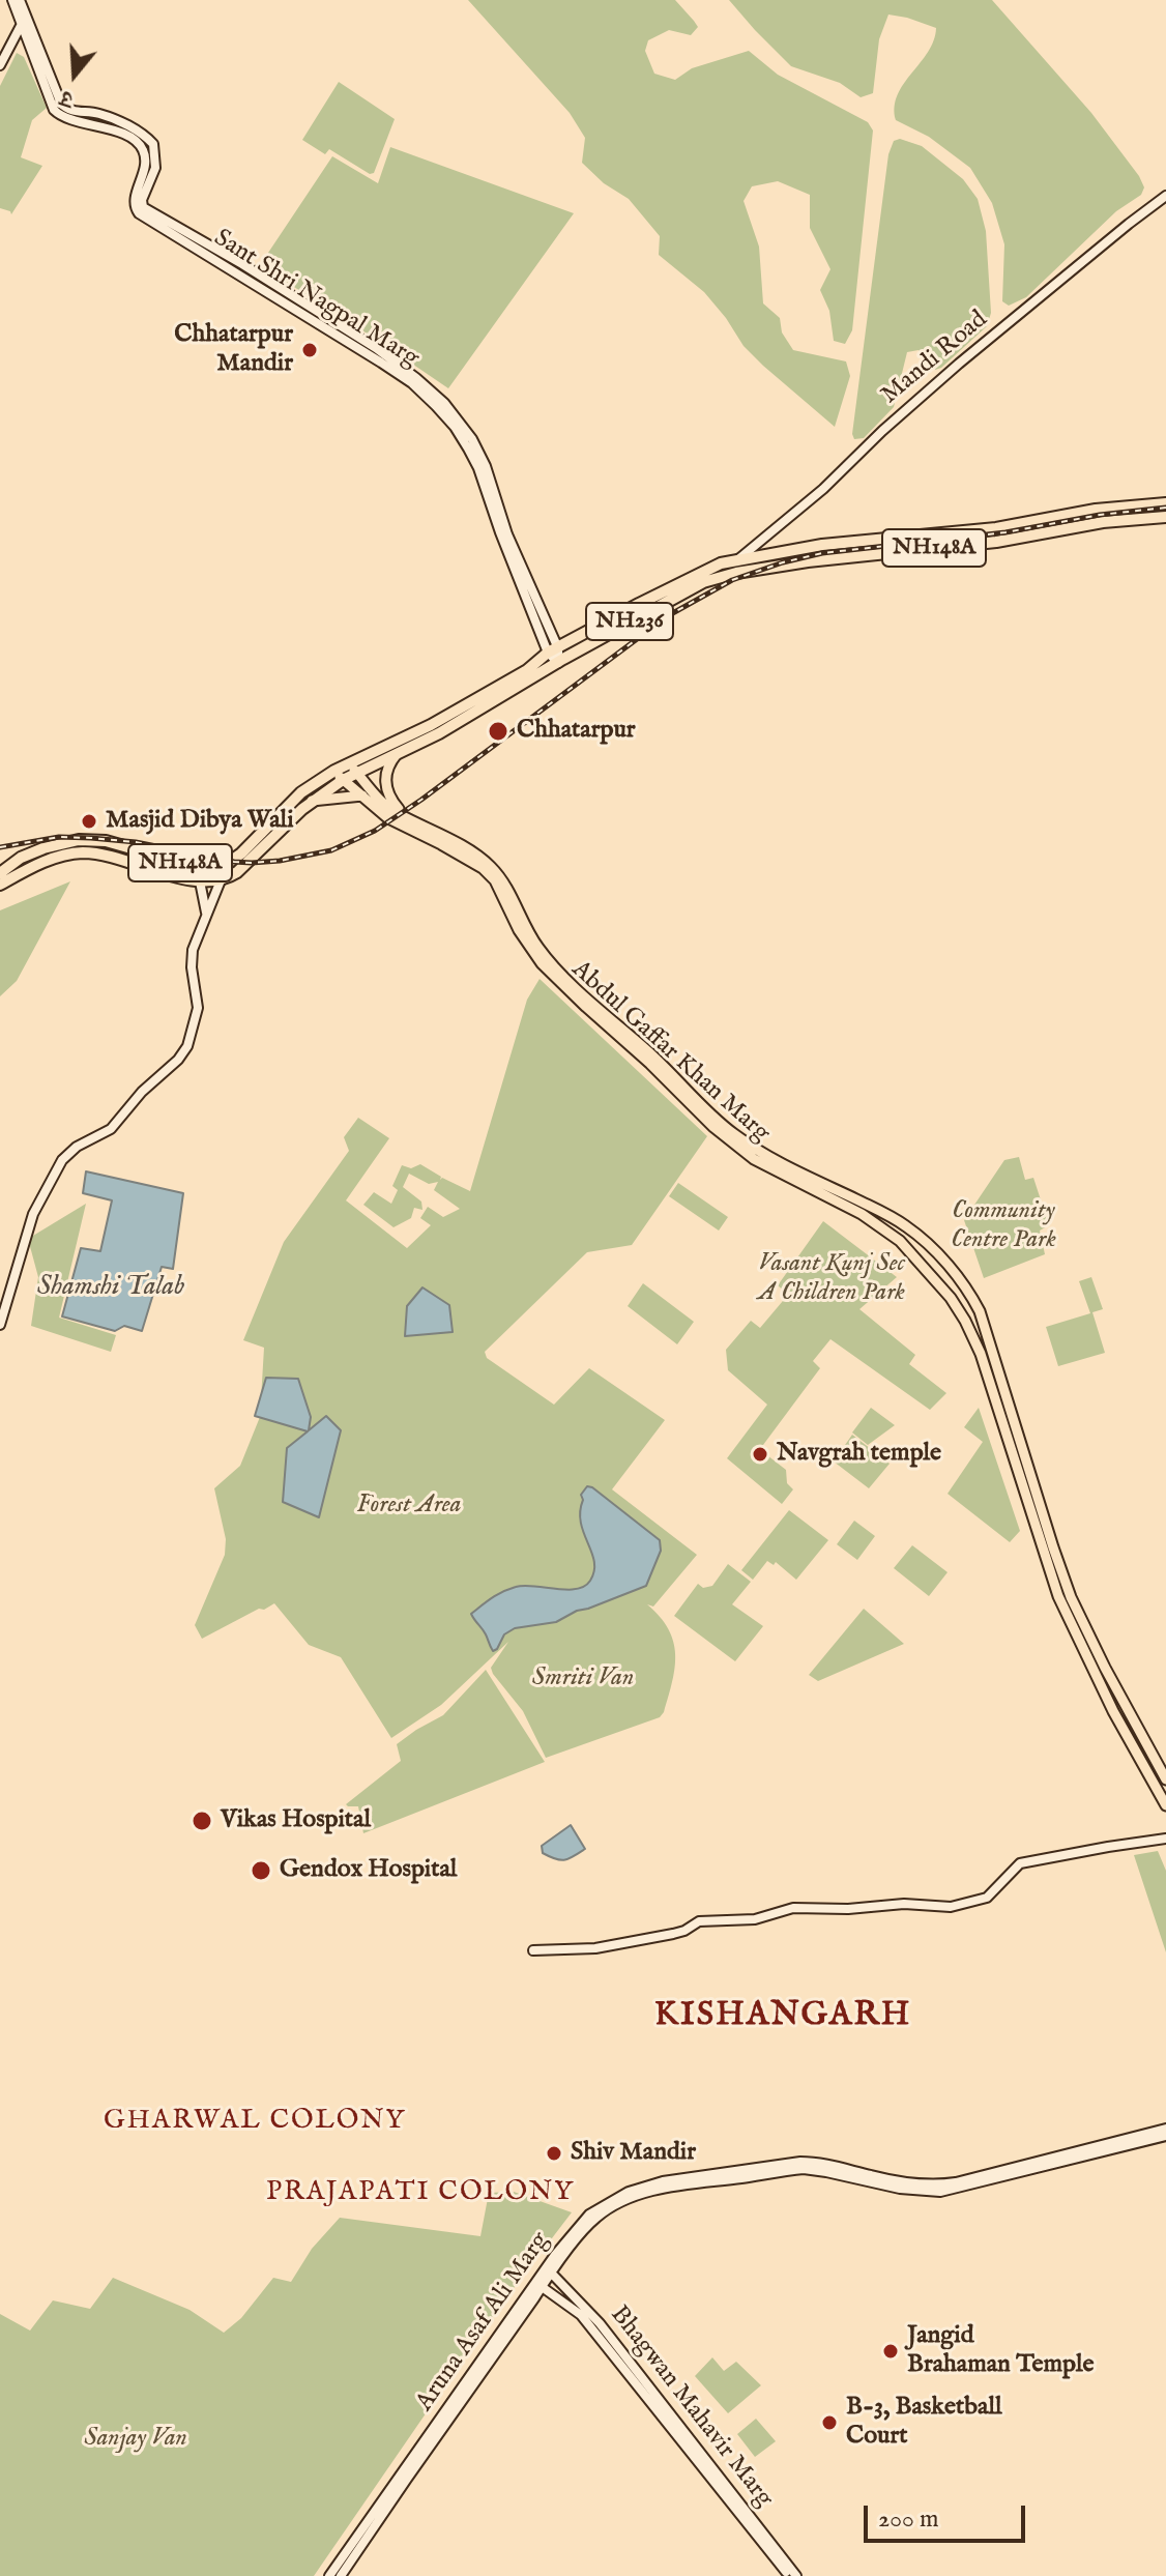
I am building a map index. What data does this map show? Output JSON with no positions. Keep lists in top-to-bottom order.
{
  "streets": {
    "highway": ["NH148A", "NH236"],
    "main road": [
      "Sant Shri Nagpal Marg",
      "Mandi Road",
      "Abdul Gaffar Khan Marg",
      "Aruna Asaf Ali Marg",
      "Bhagwan Mahavir Marg"
    ]
  },
  "crossings": [
    ["Sant Shri Nagpal Marg", "NH148A"],
    ["Sant Shri Nagpal Marg", "NH236"],
    ["Mandi Road", "NH148A"],
    ["NH148A", "NH236"],
    ["NH148A", "Abdul Gaffar Khan Marg"],
    ["Aruna Asaf Ali Marg", "Bhagwan Mahavir Marg"]
  ],
  "districts": ["KISHANGARH", "GHARWAL COLONY", "PRAJAPATI COLONY"],
  "water": ["Shamshi Talab"],
  "parks": [
    "Community Centre Park",
    "Vasant Kunj Sec A Children Park",
    "Forest Area",
    "Smriti Van",
    "Sanjay Van"
  ],
  "places": [
    "Chhatarpur Mandir",
    "Chhatarpur",
    "Masjid Dibya Wali",
    "Navgrah temple",
    "Vikas Hospital",
    "Gendox Hospital",
    "Shiv Mandir",
    "Jangid Brahaman Temple",
    "B-3, Basketball Court"
  ],
  "scale_bar": "200 m",
  "north": "bottom"
}
